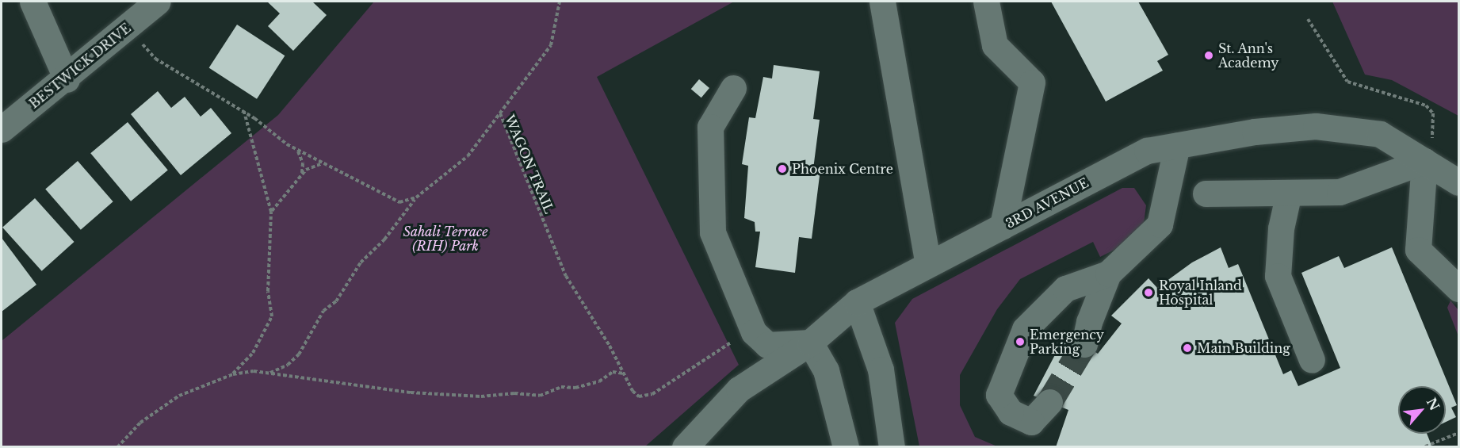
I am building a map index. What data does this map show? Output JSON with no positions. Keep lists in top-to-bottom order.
{
  "streets": {
    "street": ["BESTWICK DRIVE", "3RD AVENUE"],
    "path": ["WAGON TRAIL"]
  },
  "parks": ["Sahali Terrace (RIH) Park"],
  "places": [
    "St. Ann's Academy",
    "Phoenix Centre",
    "Royal Inland Hospital",
    "Emergency Parking",
    "Main Building"
  ],
  "north": "top right"
}
